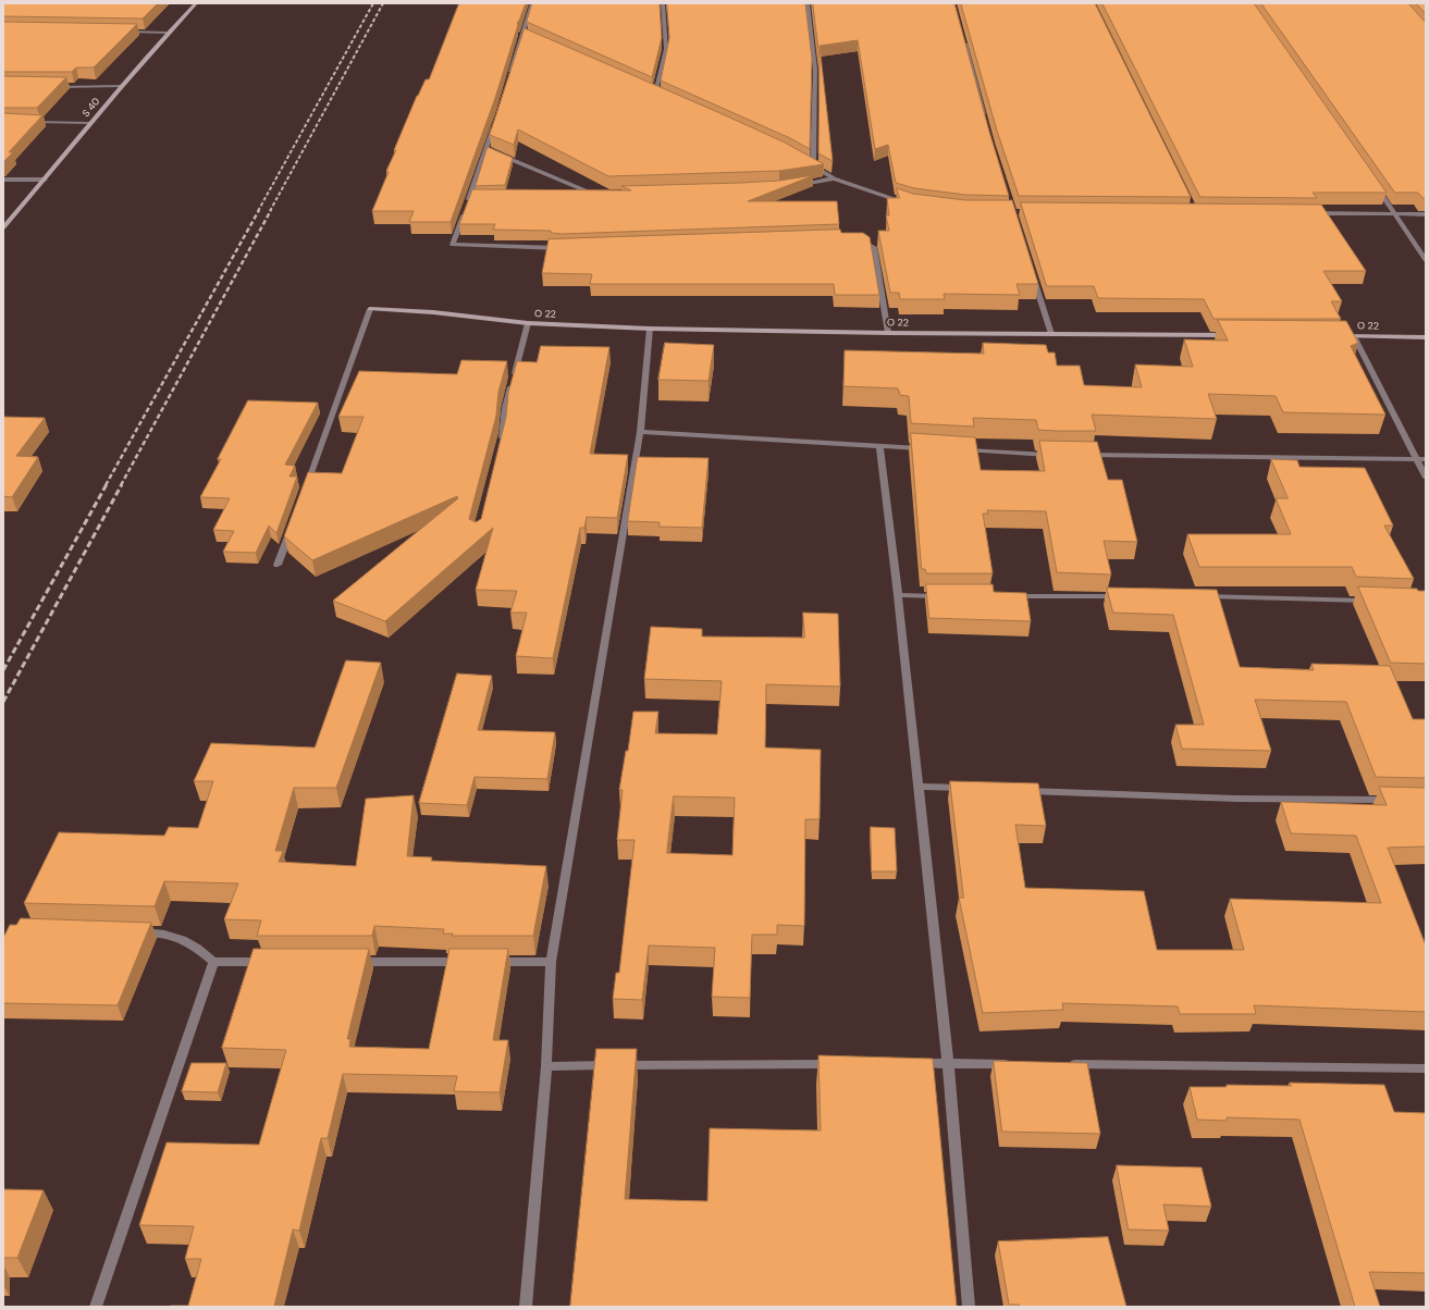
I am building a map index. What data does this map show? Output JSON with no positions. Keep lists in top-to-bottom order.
{
  "streets": {
    "street": ["S 40", "O 22"]
  }
}
